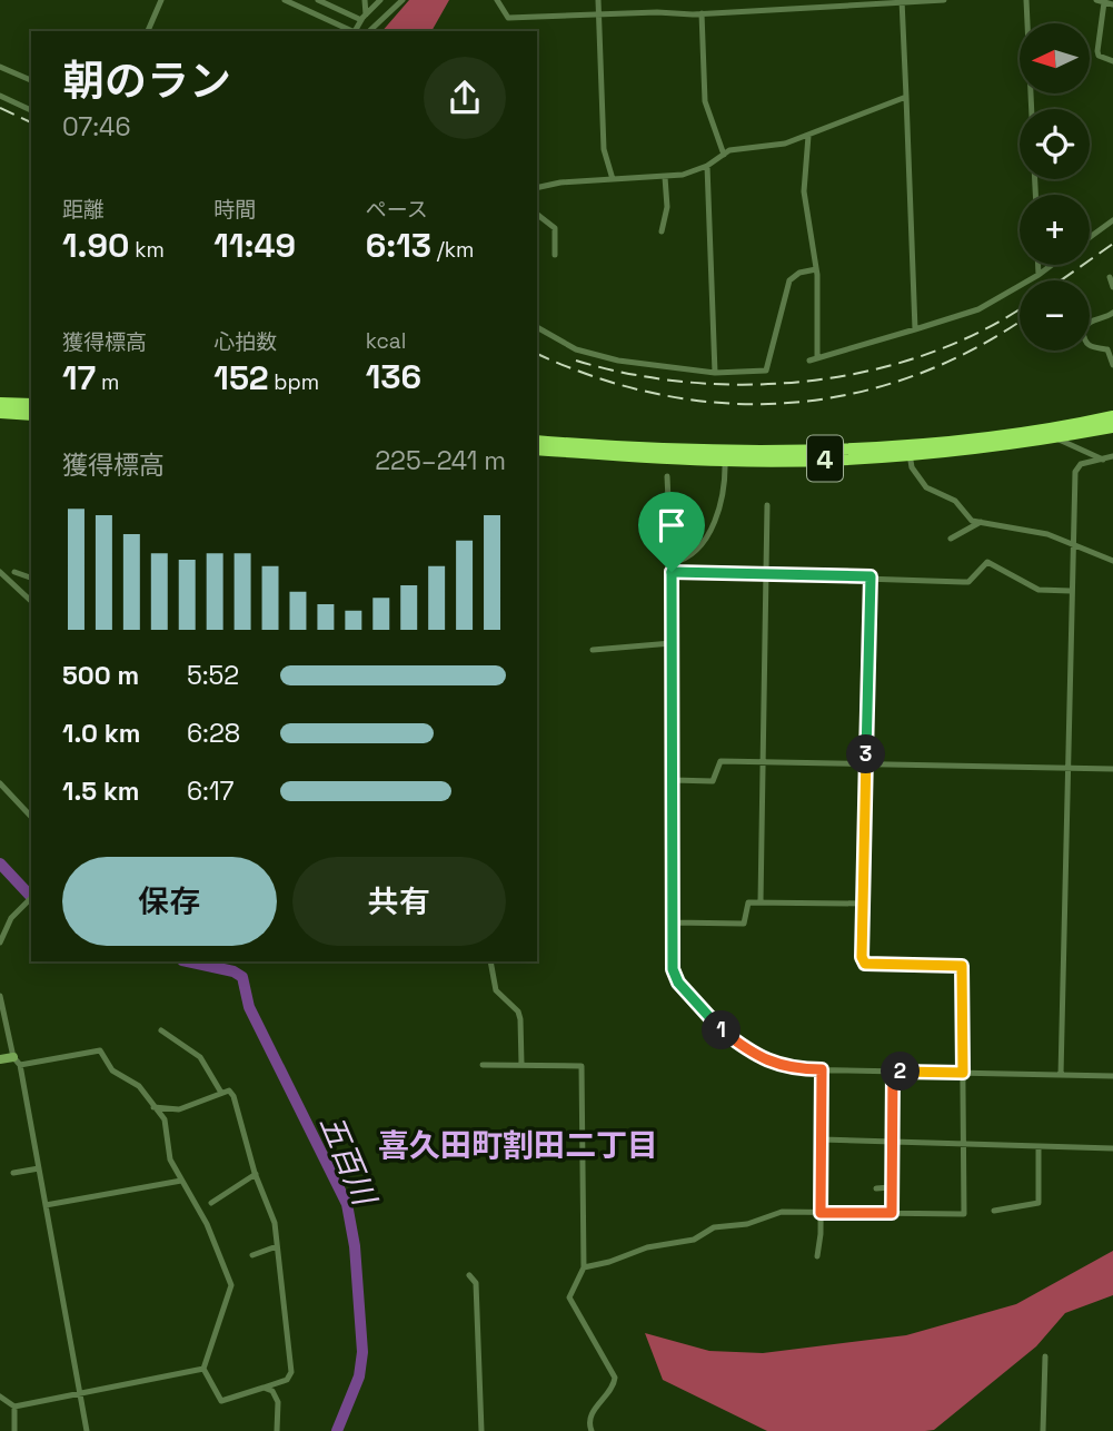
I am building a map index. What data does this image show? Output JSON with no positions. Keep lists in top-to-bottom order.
{
  "streets": {
    "highway": ["4"]
  },
  "districts": ["喜久田町割田二丁目"],
  "water": ["五百川"],
  "north": "left",
  "page": {
    "map_buttons": ["+", "−"],
    "heading": ["朝のラン", "07:46"],
    "stats": [
      ["距離", "1.90 km"],
      ["時間", "11:49"],
      ["ペース", "6:13 /km"],
      ["獲得標高", "17 m"],
      ["心拍数", "152 bpm"],
      ["kcal", "136"]
    ],
    "chart": ["獲得標高", "225–241 m"],
    "list": [
      {
        "name": "500 m",
        "note": "5:52"
      },
      {
        "name": "1.0 km",
        "note": "6:28"
      },
      {
        "name": "1.5 km",
        "note": "6:17"
      }
    ],
    "pins": ["3", "1", "2"],
    "buttons": ["保存", "共有"]
  }
}
